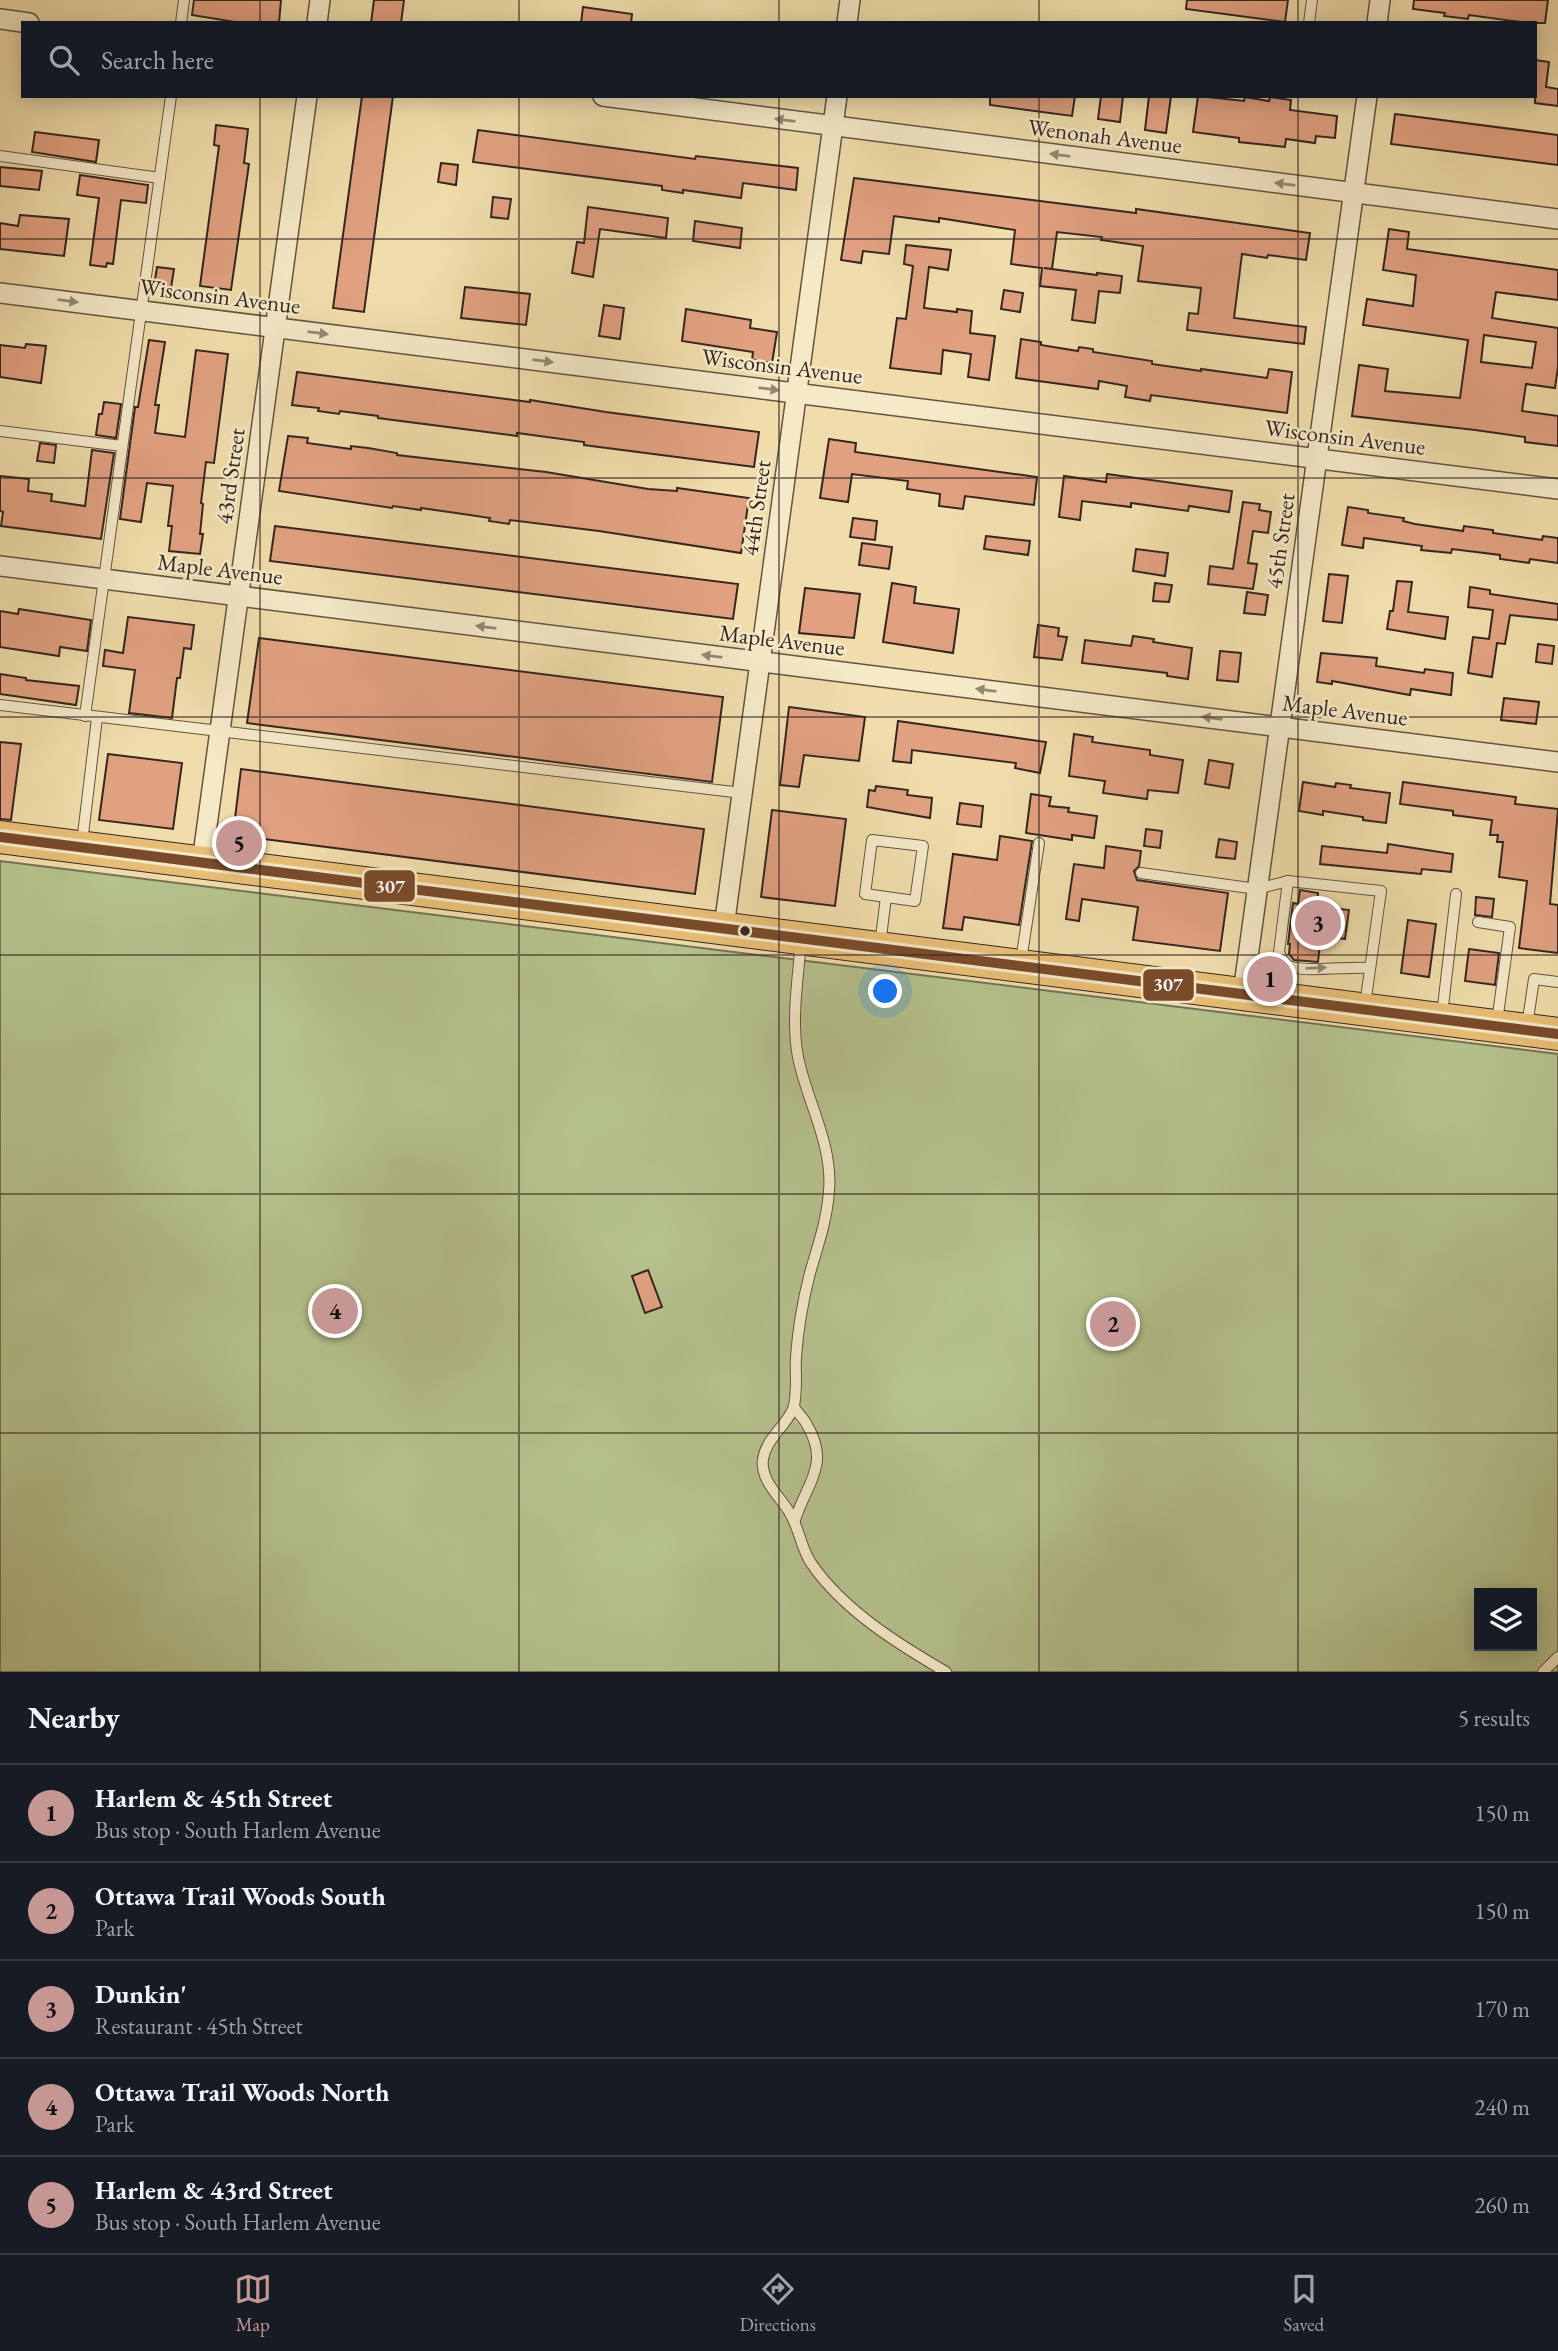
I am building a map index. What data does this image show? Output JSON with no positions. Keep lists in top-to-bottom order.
{
  "streets": {
    "street": [
      "Wenonah Avenue",
      "Wisconsin Avenue",
      "43rd Street",
      "44th Street",
      "45th Street",
      "Maple Avenue"
    ]
  },
  "crossings": [
    ["Wenonah Avenue", "44th Street"],
    ["Wenonah Avenue", "45th Street"],
    ["Wisconsin Avenue", "43rd Street"],
    ["Wisconsin Avenue", "44th Street"],
    ["Wisconsin Avenue", "45th Street"],
    ["43rd Street", "Maple Avenue"],
    ["44th Street", "Maple Avenue"],
    ["45th Street", "Maple Avenue"]
  ],
  "one_way": ["Wenonah Avenue", "Wisconsin Avenue", "Maple Avenue"],
  "lines": ["transit line 307"],
  "page": {
    "search": "Search here",
    "pins": [
      "5",
      "3",
      "1",
      "4",
      "2"
    ],
    "heading": ["Nearby", "5 results"],
    "list": [
      {
        "mark": "1",
        "name": "Harlem & 45th Street",
        "note": "Bus stop · South Harlem Avenue",
        "value": "150 m"
      },
      {
        "mark": "2",
        "name": "Ottawa Trail Woods South",
        "note": "Park",
        "value": "150 m"
      },
      {
        "mark": "3",
        "name": "Dunkin'",
        "note": "Restaurant · 45th Street",
        "value": "170 m"
      },
      {
        "mark": "4",
        "name": "Ottawa Trail Woods North",
        "note": "Park",
        "value": "240 m"
      },
      {
        "mark": "5",
        "name": "Harlem & 43rd Street",
        "note": "Bus stop · South Harlem Avenue",
        "value": "260 m"
      }
    ],
    "nav": ["Map", "Directions", "Saved"]
  }
}
